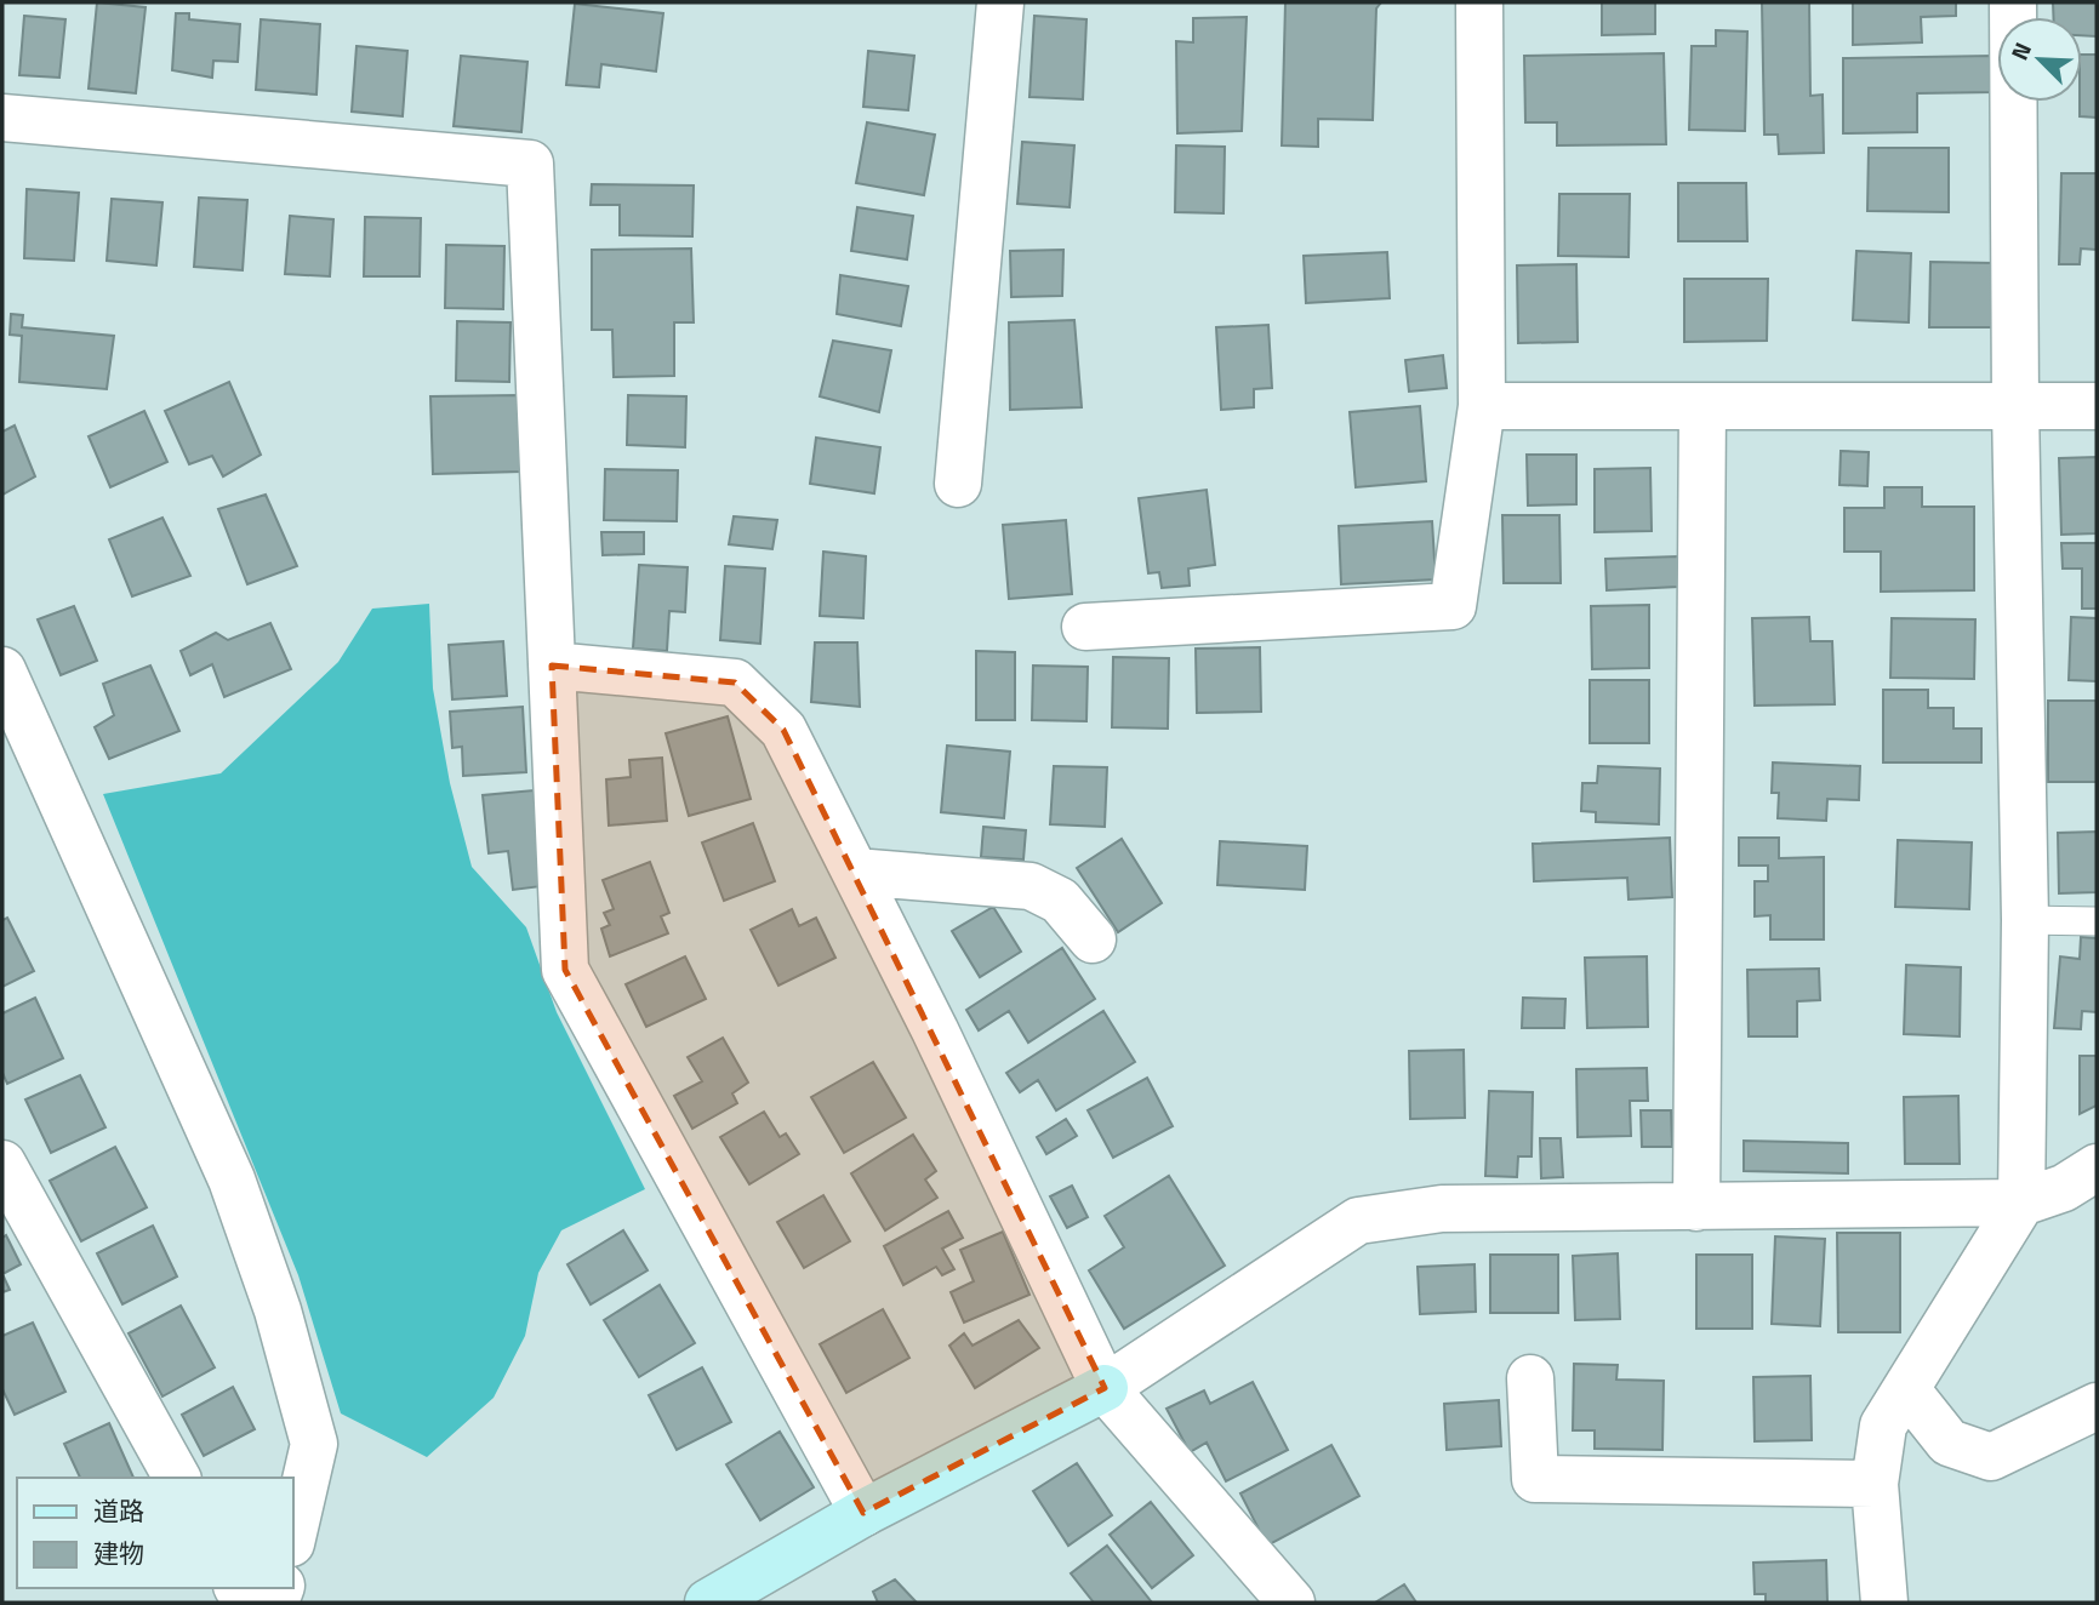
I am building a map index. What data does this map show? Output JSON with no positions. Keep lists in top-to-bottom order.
{
  "legend": ["道路", "建物"],
  "north": "top left"
}
